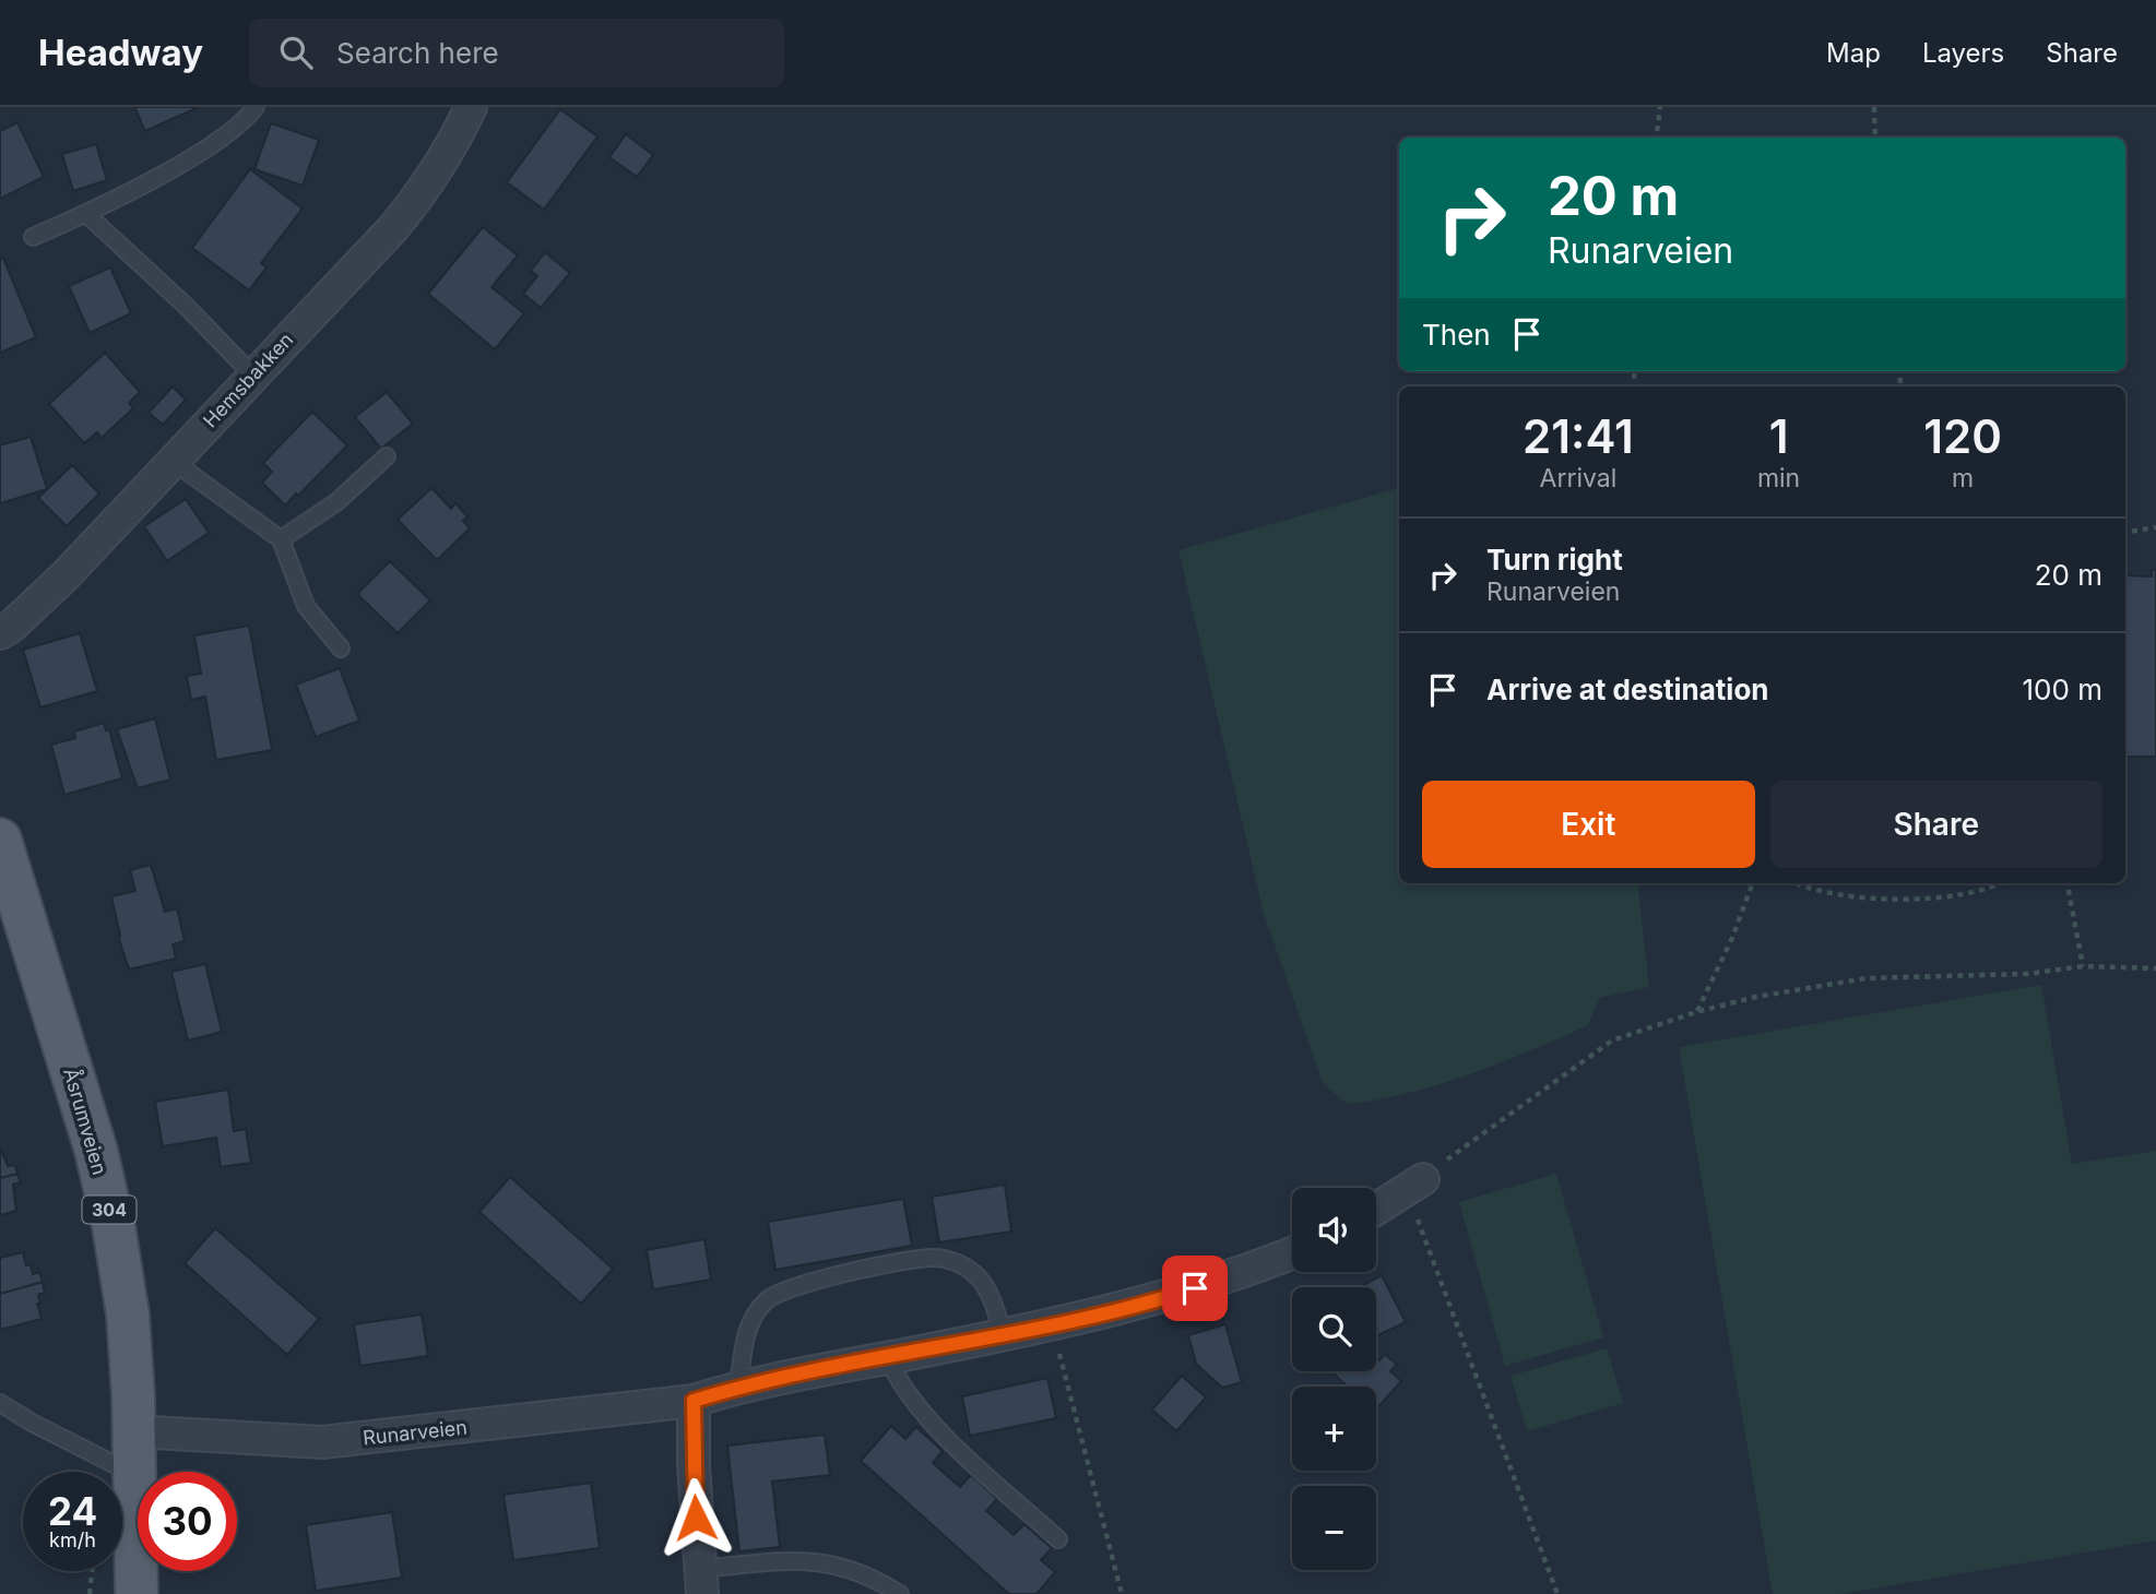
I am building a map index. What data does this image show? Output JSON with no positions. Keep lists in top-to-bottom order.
{
  "streets": {
    "main road": ["Åsrumveien", "304"],
    "street": ["Hemsbakken", "Runarveien"]
  },
  "crossings": [
    ["Åsrumveien", "Runarveien"]
  ],
  "page": {
    "header": "Headway",
    "search": "Search here",
    "nav": ["Map", "Layers", "Share"],
    "turn": ["20 m", "Runarveien"],
    "then": "Then",
    "eta": [
      "21:41",
      "Arrival",
      "1",
      "min",
      "120",
      "m"
    ],
    "list": [
      {
        "name": "Turn right",
        "note": "Runarveien",
        "value": "20 m"
      },
      {
        "name": "Arrive at destination",
        "value": "100 m"
      }
    ],
    "buttons": ["Exit", "Share"],
    "map_buttons": ["+", "−"],
    "speed": "24 km/h",
    "limit": "30"
  }
}
